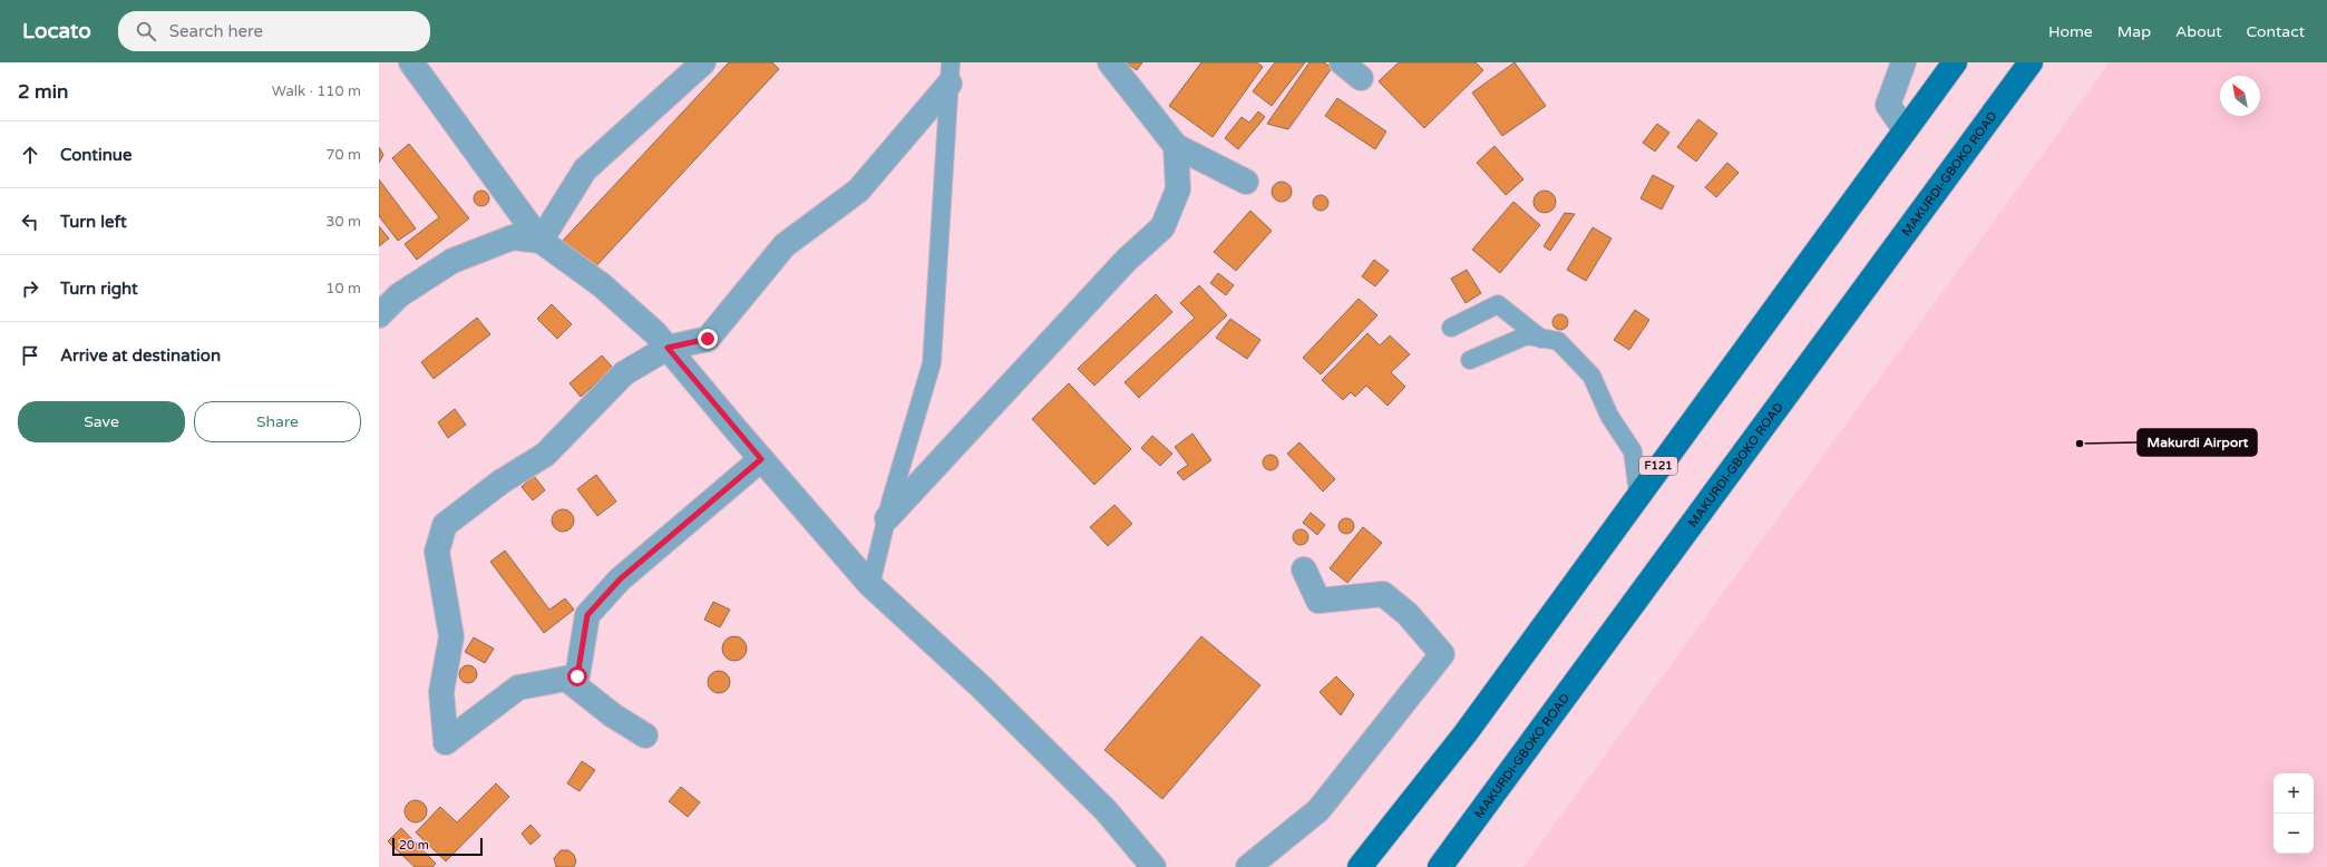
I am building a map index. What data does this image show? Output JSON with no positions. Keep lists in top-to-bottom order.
{
  "streets": {
    "main road": ["MAKURDI-GBOKO ROAD", "F121"]
  },
  "places": ["Makurdi Airport"],
  "scale_bar": "20 m",
  "north": "top left",
  "page": {
    "header": "Locato",
    "search": "Search here",
    "nav": [
      "Home",
      "Map",
      "About",
      "Contact"
    ],
    "heading": ["2 min", "Walk · 110 m"],
    "list": [
      ["Continue", "70 m"],
      ["Turn left", "30 m"],
      ["Turn right", "10 m"],
      "Arrive at destination"
    ],
    "buttons": ["Save", "Share"],
    "map_buttons": ["+", "−"],
    "scale": "20 m"
  }
}
